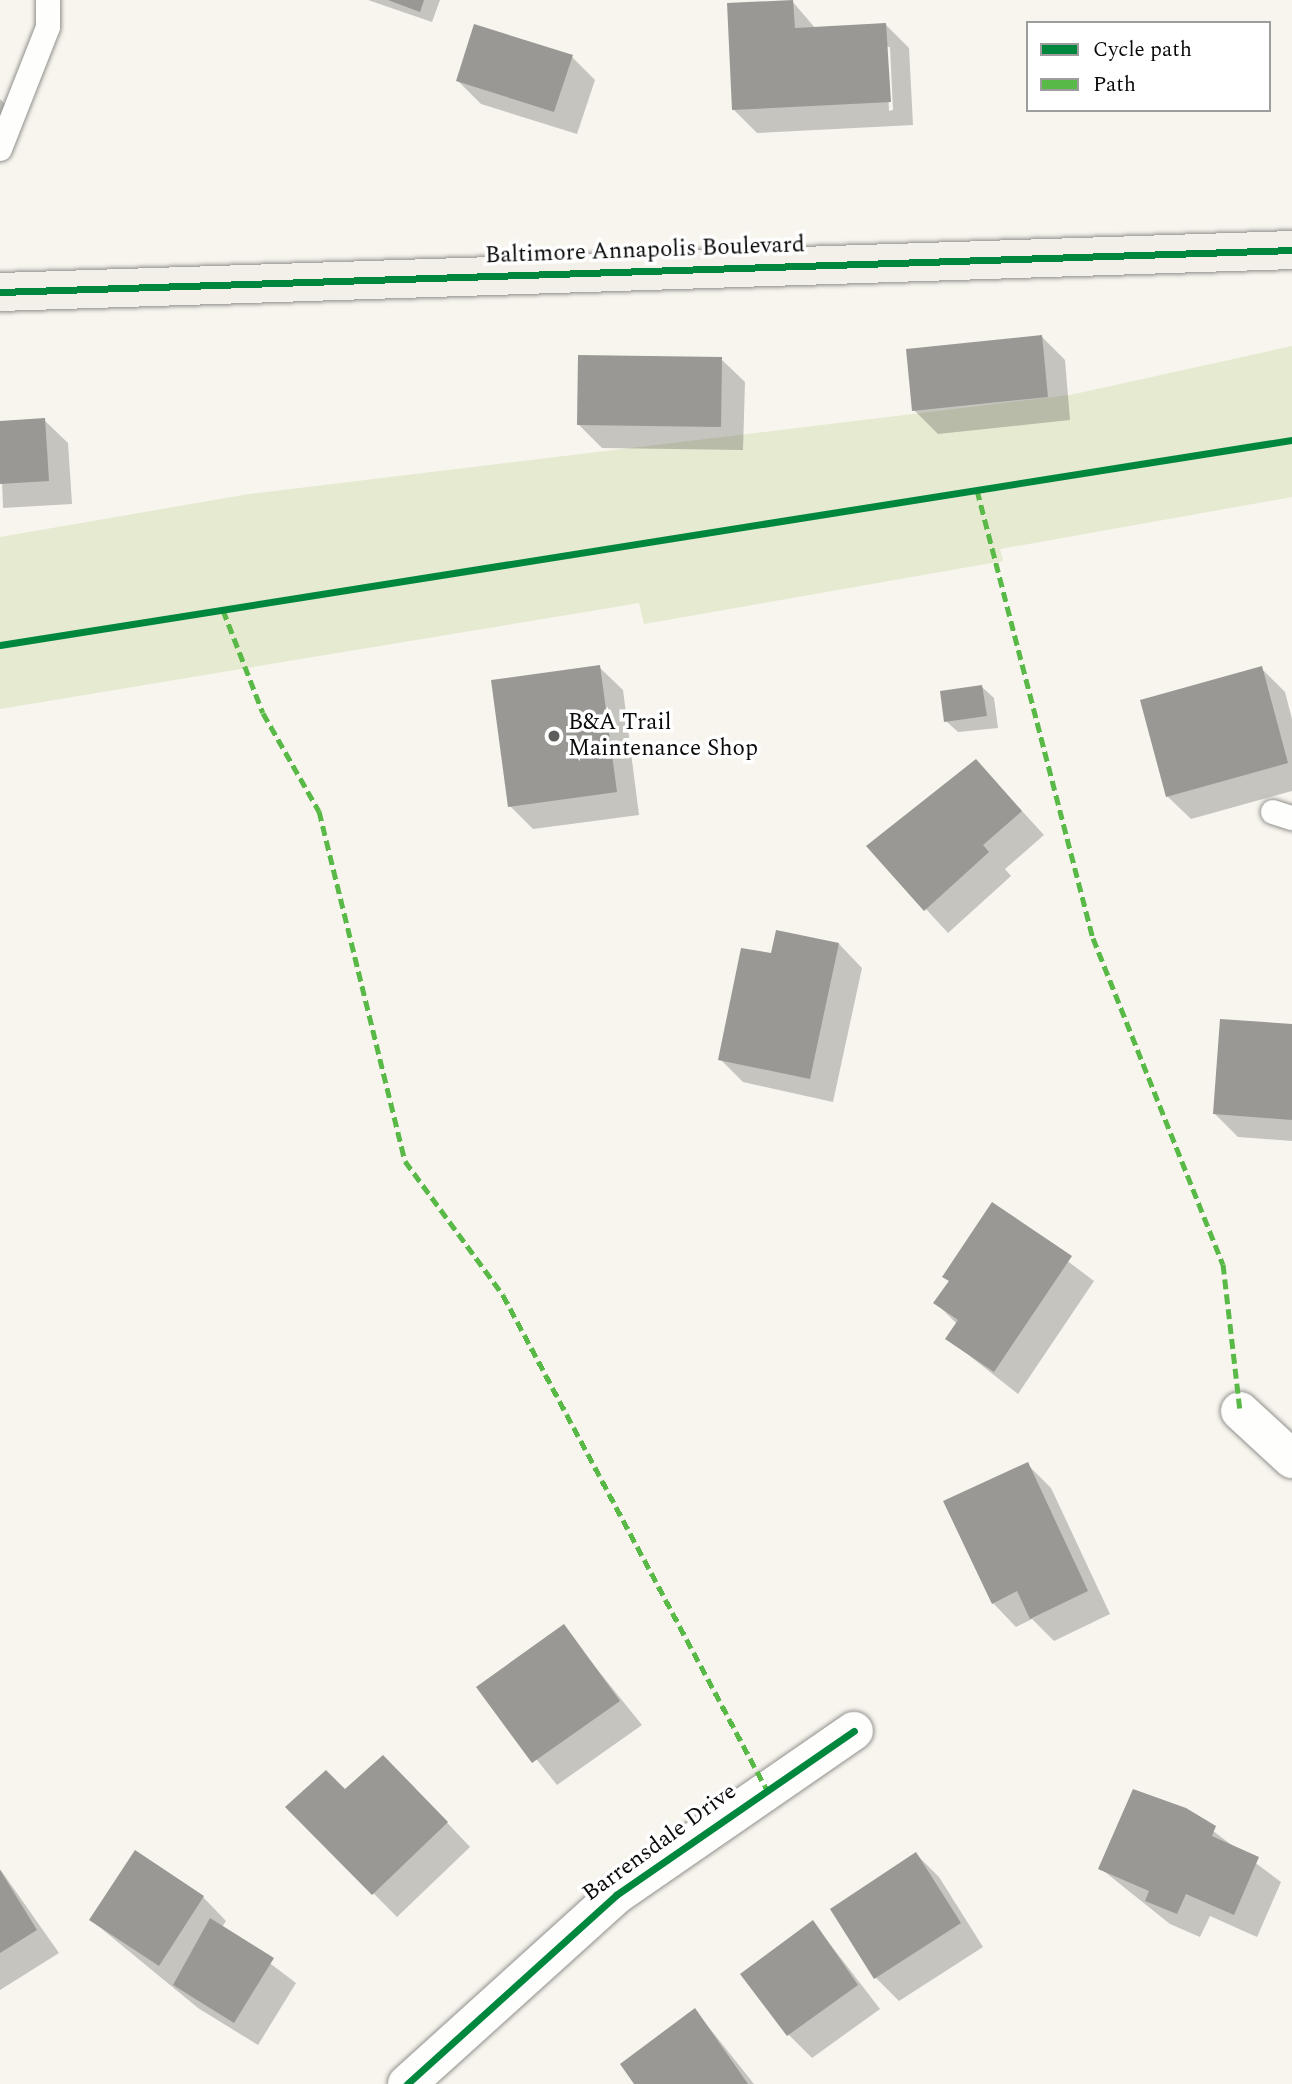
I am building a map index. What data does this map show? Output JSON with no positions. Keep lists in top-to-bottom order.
{
  "streets": {
    "street": ["Baltimore Annapolis Boulevard", "Barrensdale Drive"]
  },
  "places": ["B&A Trail Maintenance Shop"],
  "legend": ["Cycle path", "Path"]
}
